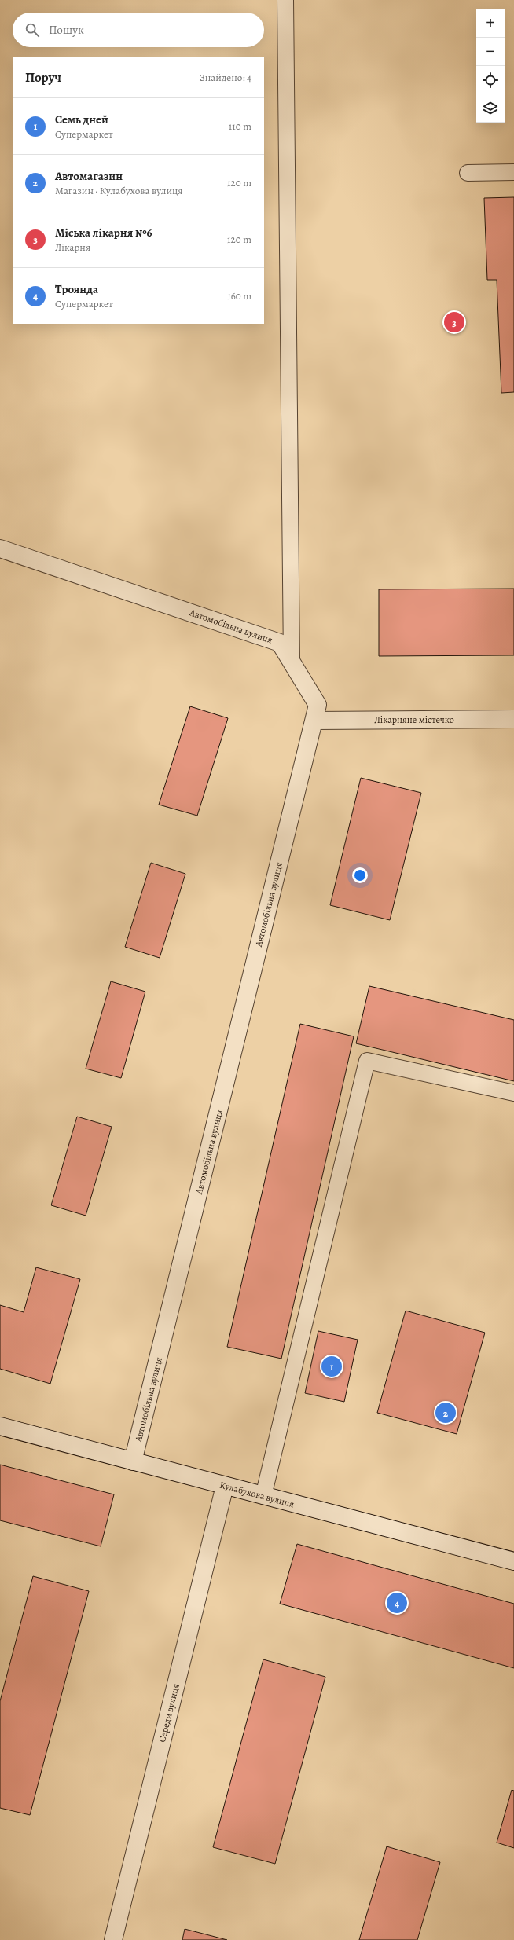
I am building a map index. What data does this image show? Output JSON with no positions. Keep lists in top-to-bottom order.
{
  "streets": {
    "street": [
      "Автомобільна вулиця",
      "Лікарняне містечко",
      "Кулабухова вулиця",
      "Середи вулиця"
    ]
  },
  "crossings": [
    ["Автомобільна вулиця", "Лікарняне містечко"],
    ["Автомобільна вулиця", "Кулабухова вулиця"],
    ["Кулабухова вулиця", "Середи вулиця"]
  ],
  "page": {
    "map_buttons": ["+", "−"],
    "search": "Пошук",
    "heading": ["Поруч", "Знайдено: 4"],
    "list": [
      {
        "mark": "1",
        "name": "Семь дней",
        "note": "Супермаркет",
        "value": "110 m"
      },
      {
        "mark": "2",
        "name": "Автомагазин",
        "note": "Магазин · Кулабухова вулиця",
        "value": "120 m"
      },
      {
        "mark": "3",
        "name": "Міська лікарня №6",
        "note": "Лікарня",
        "value": "120 m"
      },
      {
        "mark": "4",
        "name": "Троянда",
        "note": "Супермаркет",
        "value": "160 m"
      }
    ],
    "pins": [
      "3",
      "1",
      "2",
      "4"
    ]
  }
}
